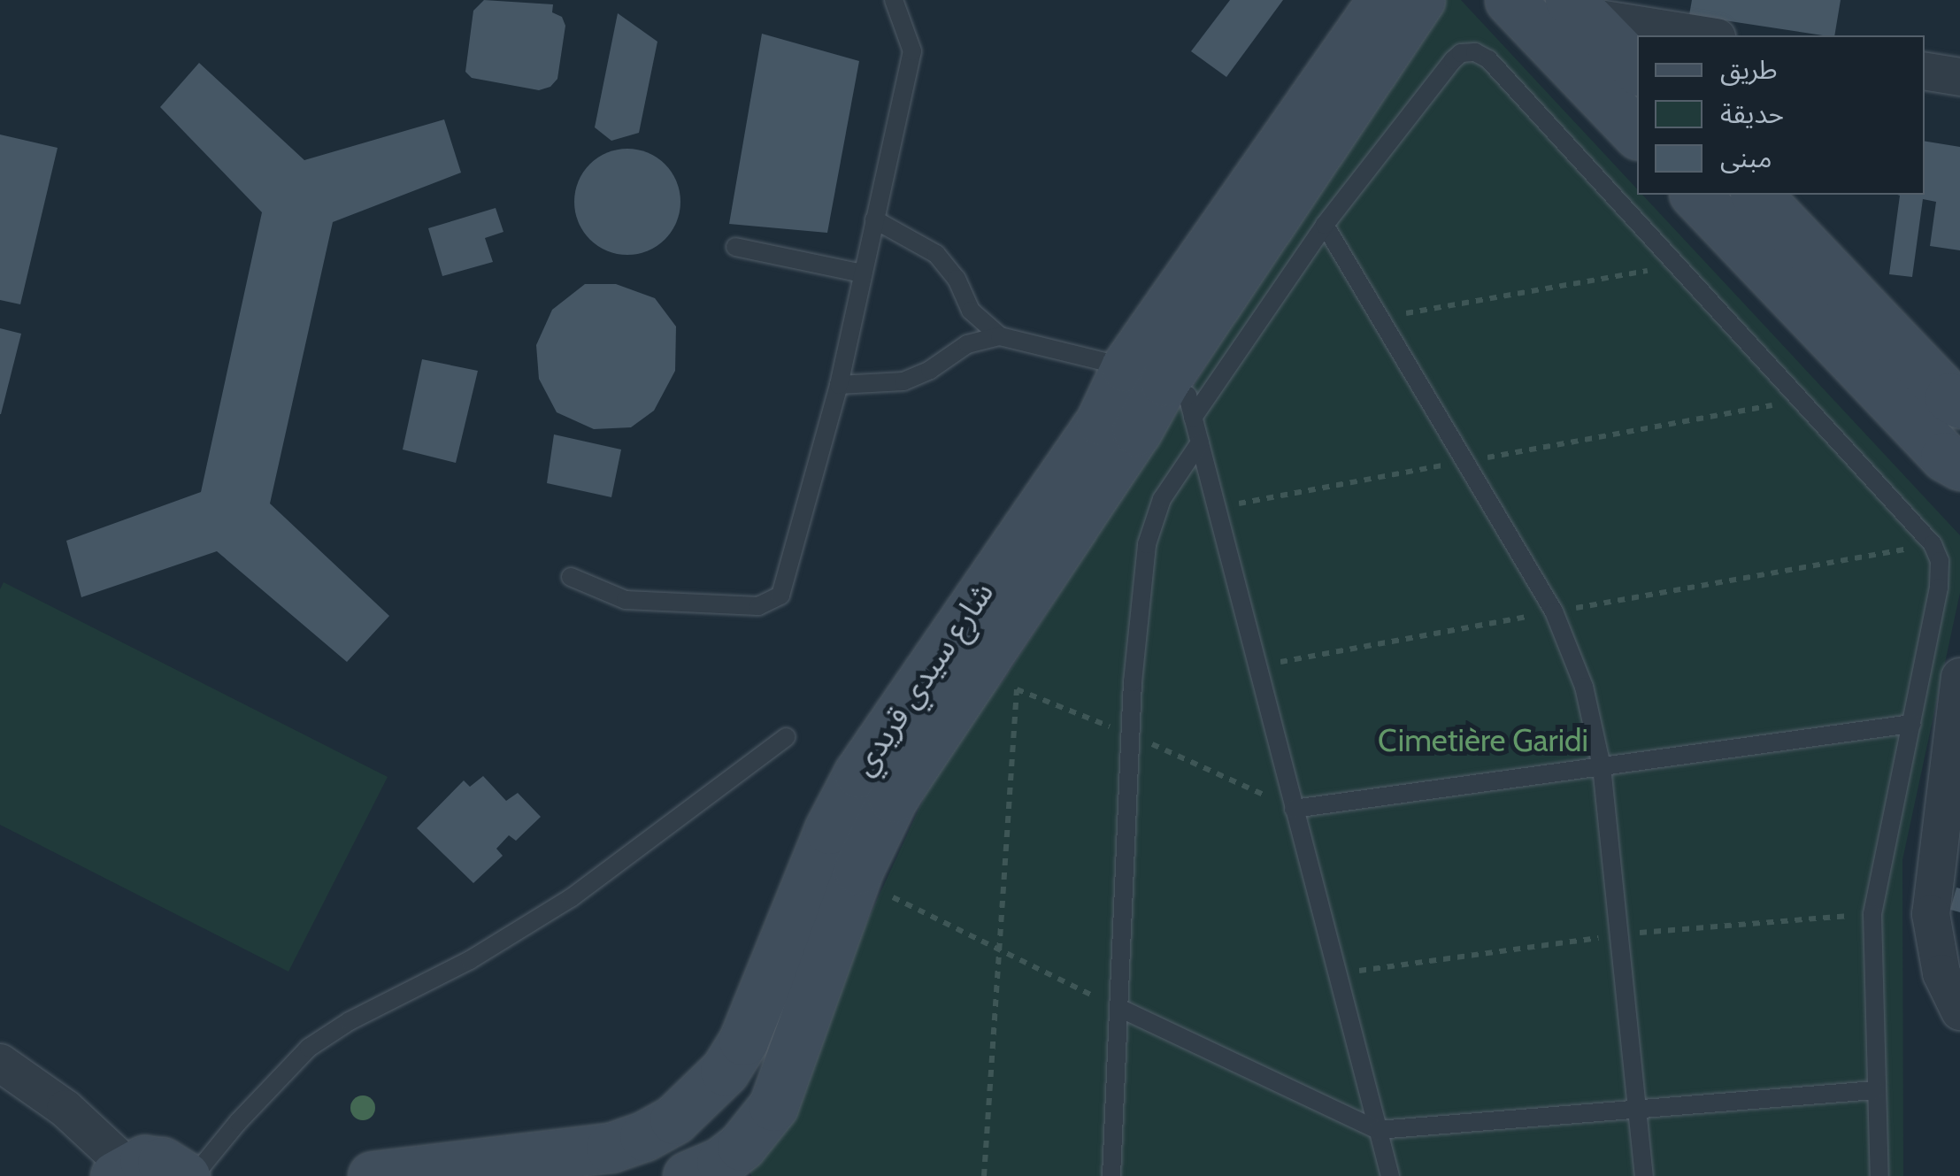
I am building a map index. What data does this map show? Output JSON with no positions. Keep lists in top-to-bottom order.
{
  "streets": {
    "street": ["شارع سيدي قريدي"]
  },
  "parks": ["Cimetière Garidi"],
  "legend": ["طريق", "حديقة", "مبنى"]
}
